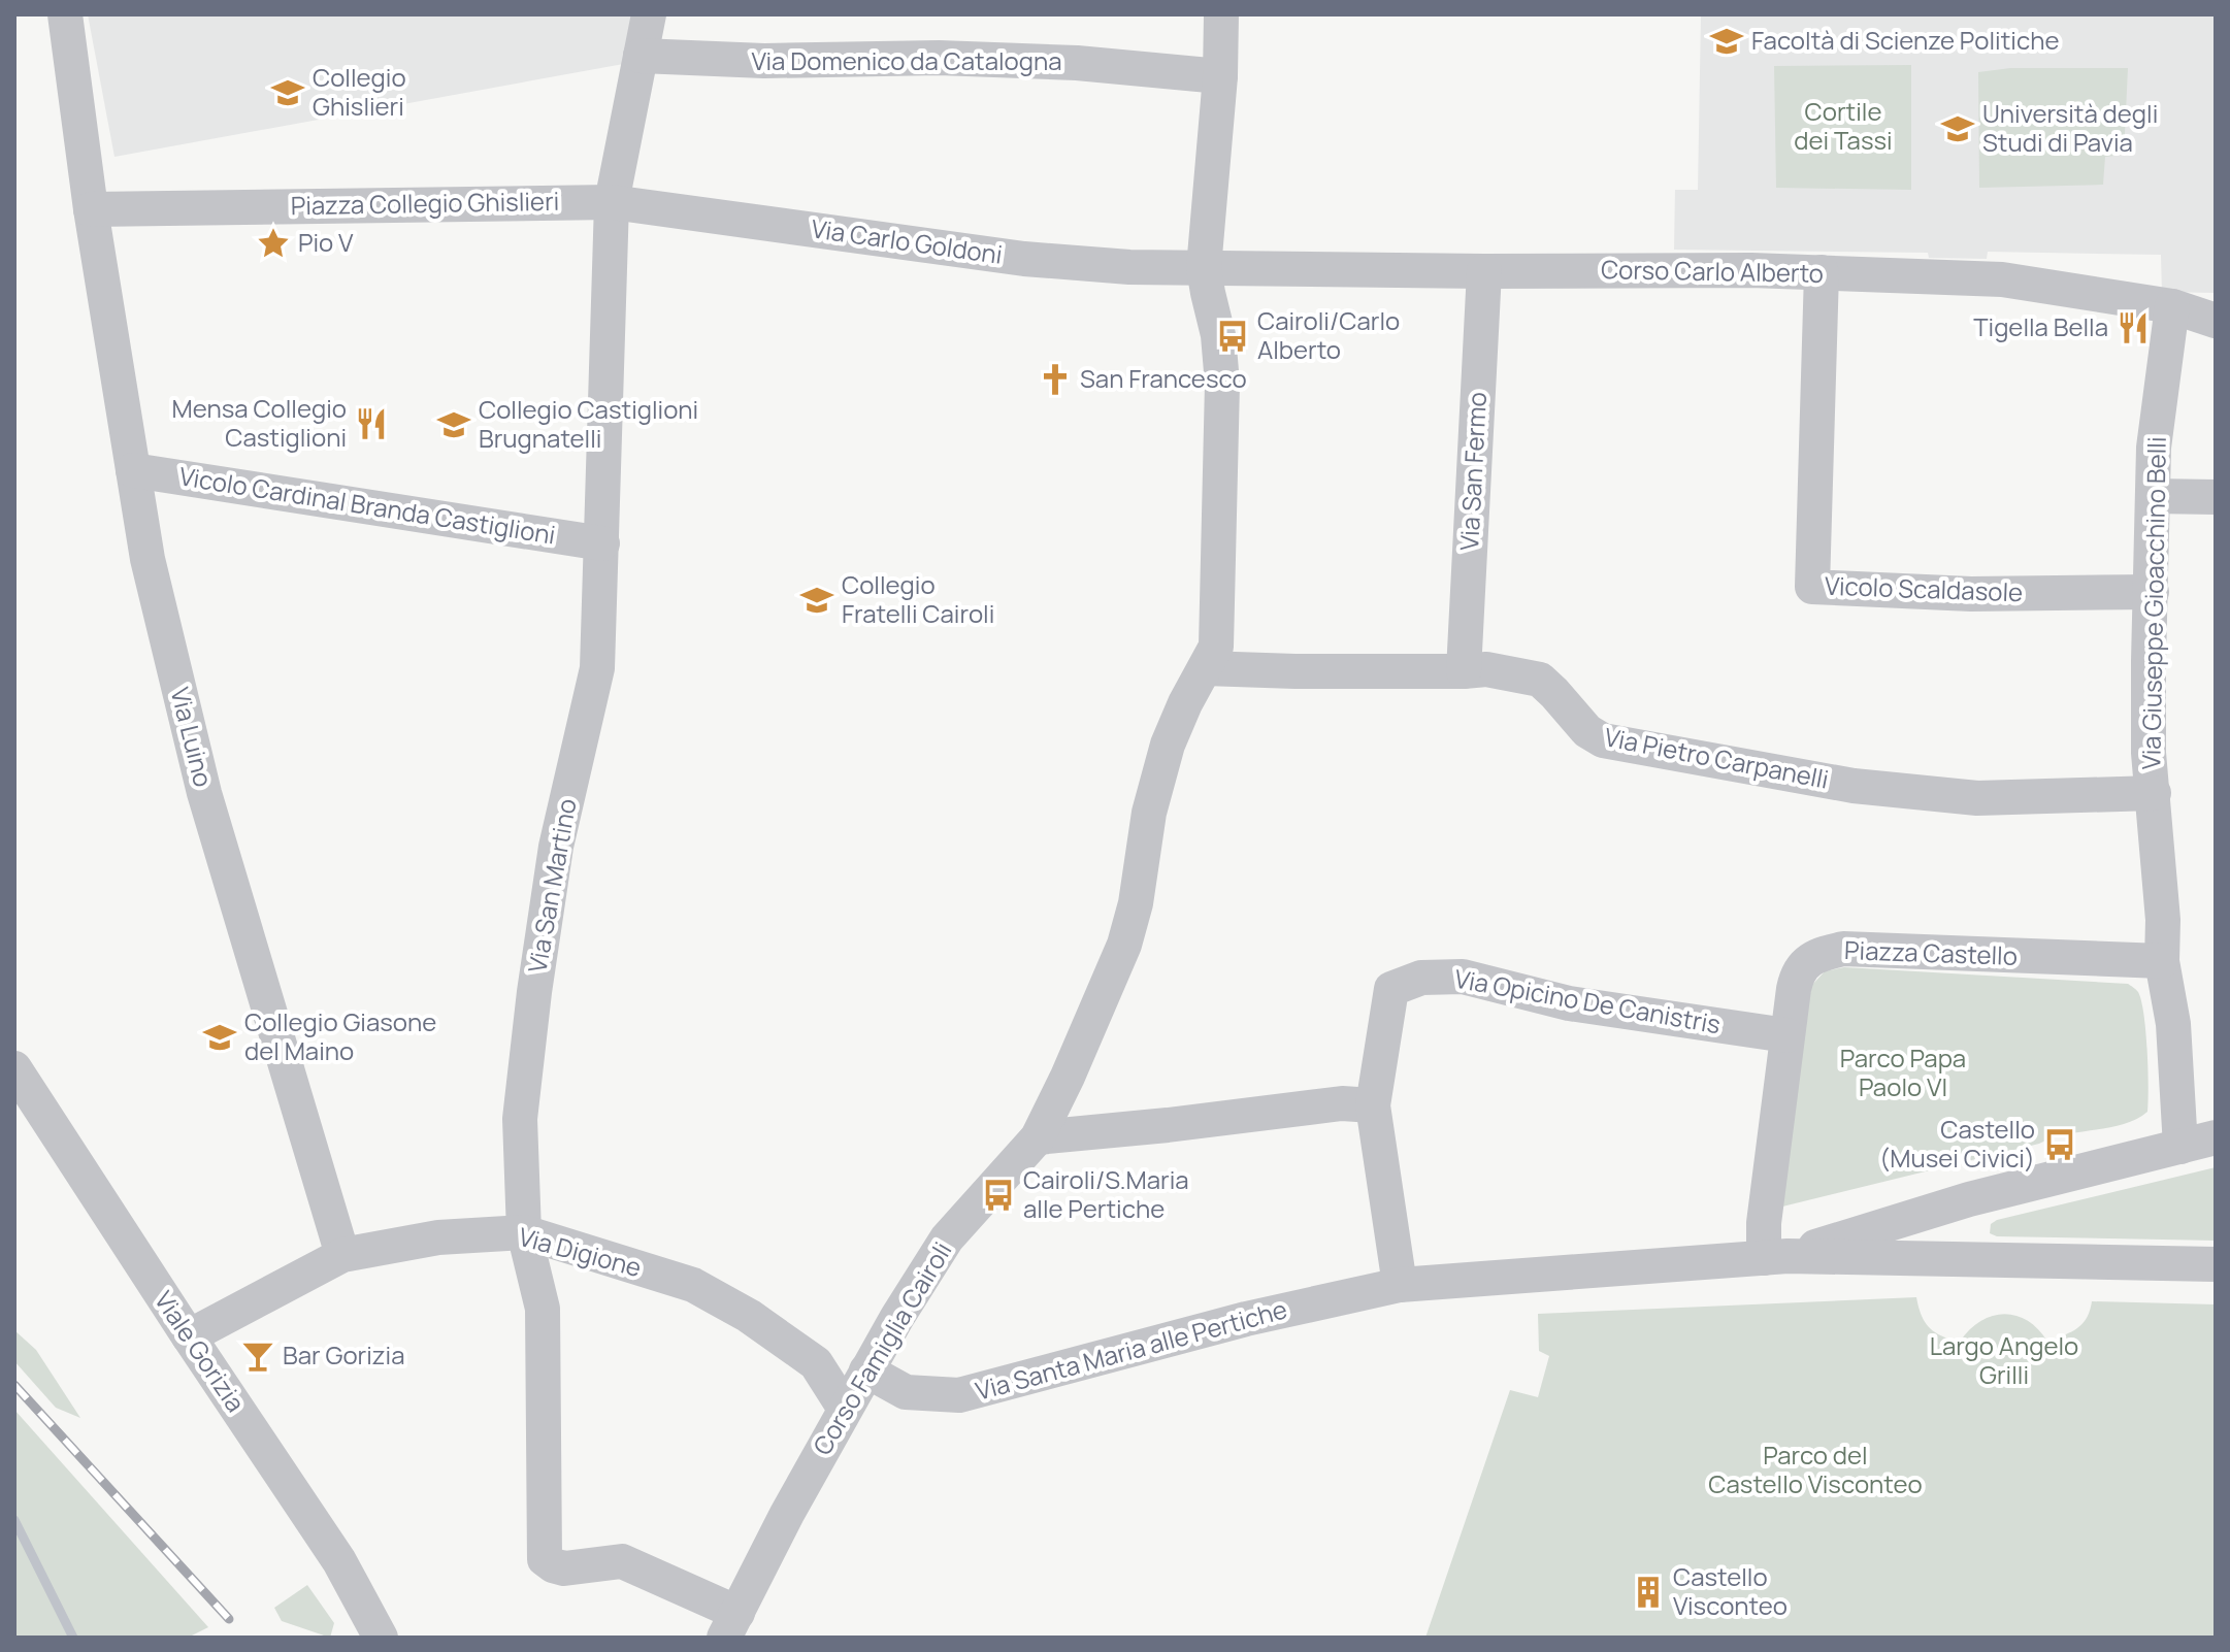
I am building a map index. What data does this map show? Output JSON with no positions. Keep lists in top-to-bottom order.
{
  "streets": {
    "street": [
      "Via Domenico da Catalogna",
      "Piazza Collegio Ghislieri",
      "Via Carlo Goldoni",
      "Corso Carlo Alberto",
      "Via San Fermo",
      "Vicolo Cardinal Branda Castiglioni",
      "Vicolo Scaldasole",
      "Via Giuseppe Gioacchino Belli",
      "Via Luino",
      "Via Pietro Carpanelli",
      "Via San Martino",
      "Piazza Castello",
      "Via Opicino De Canistris",
      "Via Digione",
      "Corso Famiglia Cairoli",
      "Via Santa Maria alle Pertiche",
      "Viale Gorizia"
    ]
  },
  "crossings": [
    ["Via Domenico da Catalogna", "Corso Famiglia Cairoli"],
    ["Piazza Collegio Ghislieri", "Via Carlo Goldoni"],
    ["Piazza Collegio Ghislieri", "Via Luino"],
    ["Piazza Collegio Ghislieri", "Via San Martino"],
    ["Via Carlo Goldoni", "Corso Carlo Alberto"],
    ["Via Carlo Goldoni", "Via San Martino"],
    ["Via Carlo Goldoni", "Corso Famiglia Cairoli"],
    ["Corso Carlo Alberto", "Via San Fermo"],
    ["Corso Carlo Alberto", "Vicolo Scaldasole"],
    ["Corso Carlo Alberto", "Via Giuseppe Gioacchino Belli"],
    ["Corso Carlo Alberto", "Corso Famiglia Cairoli"],
    ["Via San Fermo", "Via Pietro Carpanelli"],
    ["Vicolo Cardinal Branda Castiglioni", "Via Luino"],
    ["Vicolo Cardinal Branda Castiglioni", "Via San Martino"],
    ["Vicolo Scaldasole", "Via Giuseppe Gioacchino Belli"],
    ["Via Giuseppe Gioacchino Belli", "Via Pietro Carpanelli"],
    ["Via Giuseppe Gioacchino Belli", "Piazza Castello"],
    ["Via Luino", "Via Digione"],
    ["Via Pietro Carpanelli", "Corso Famiglia Cairoli"],
    ["Via San Martino", "Via Digione"],
    ["Via San Martino", "Corso Famiglia Cairoli"],
    ["Piazza Castello", "Via Opicino De Canistris"],
    ["Via Opicino De Canistris", "Via Santa Maria alle Pertiche"],
    ["Via Digione", "Corso Famiglia Cairoli"],
    ["Via Digione", "Viale Gorizia"],
    ["Corso Famiglia Cairoli", "Via Santa Maria alle Pertiche"]
  ],
  "parks": [
    "Cortile dei Tassi",
    "Parco Papa Paolo VI",
    "Largo Angelo Grilli",
    "Parco del Castello Visconteo"
  ],
  "places": {
    "school or university": [
      "Facoltà di Scienze Politiche",
      "Collegio Ghislieri",
      "Università degli Studi di Pavia",
      "Collegio Castiglioni Brugnatelli",
      "Collegio Fratelli Cairoli",
      "Collegio Giasone del Maino"
    ],
    "place": ["Pio V"],
    "restaurant": ["Tigella Bella", "Mensa Collegio Castiglioni"],
    "bus stop": ["Cairoli/Carlo Alberto", "Castello (Musei Civici)", "Cairoli/S.Maria alle Pertiche"],
    "church": ["San Francesco"],
    "bar": ["Bar Gorizia"],
    "building": ["Castello Visconteo"]
  }
}
